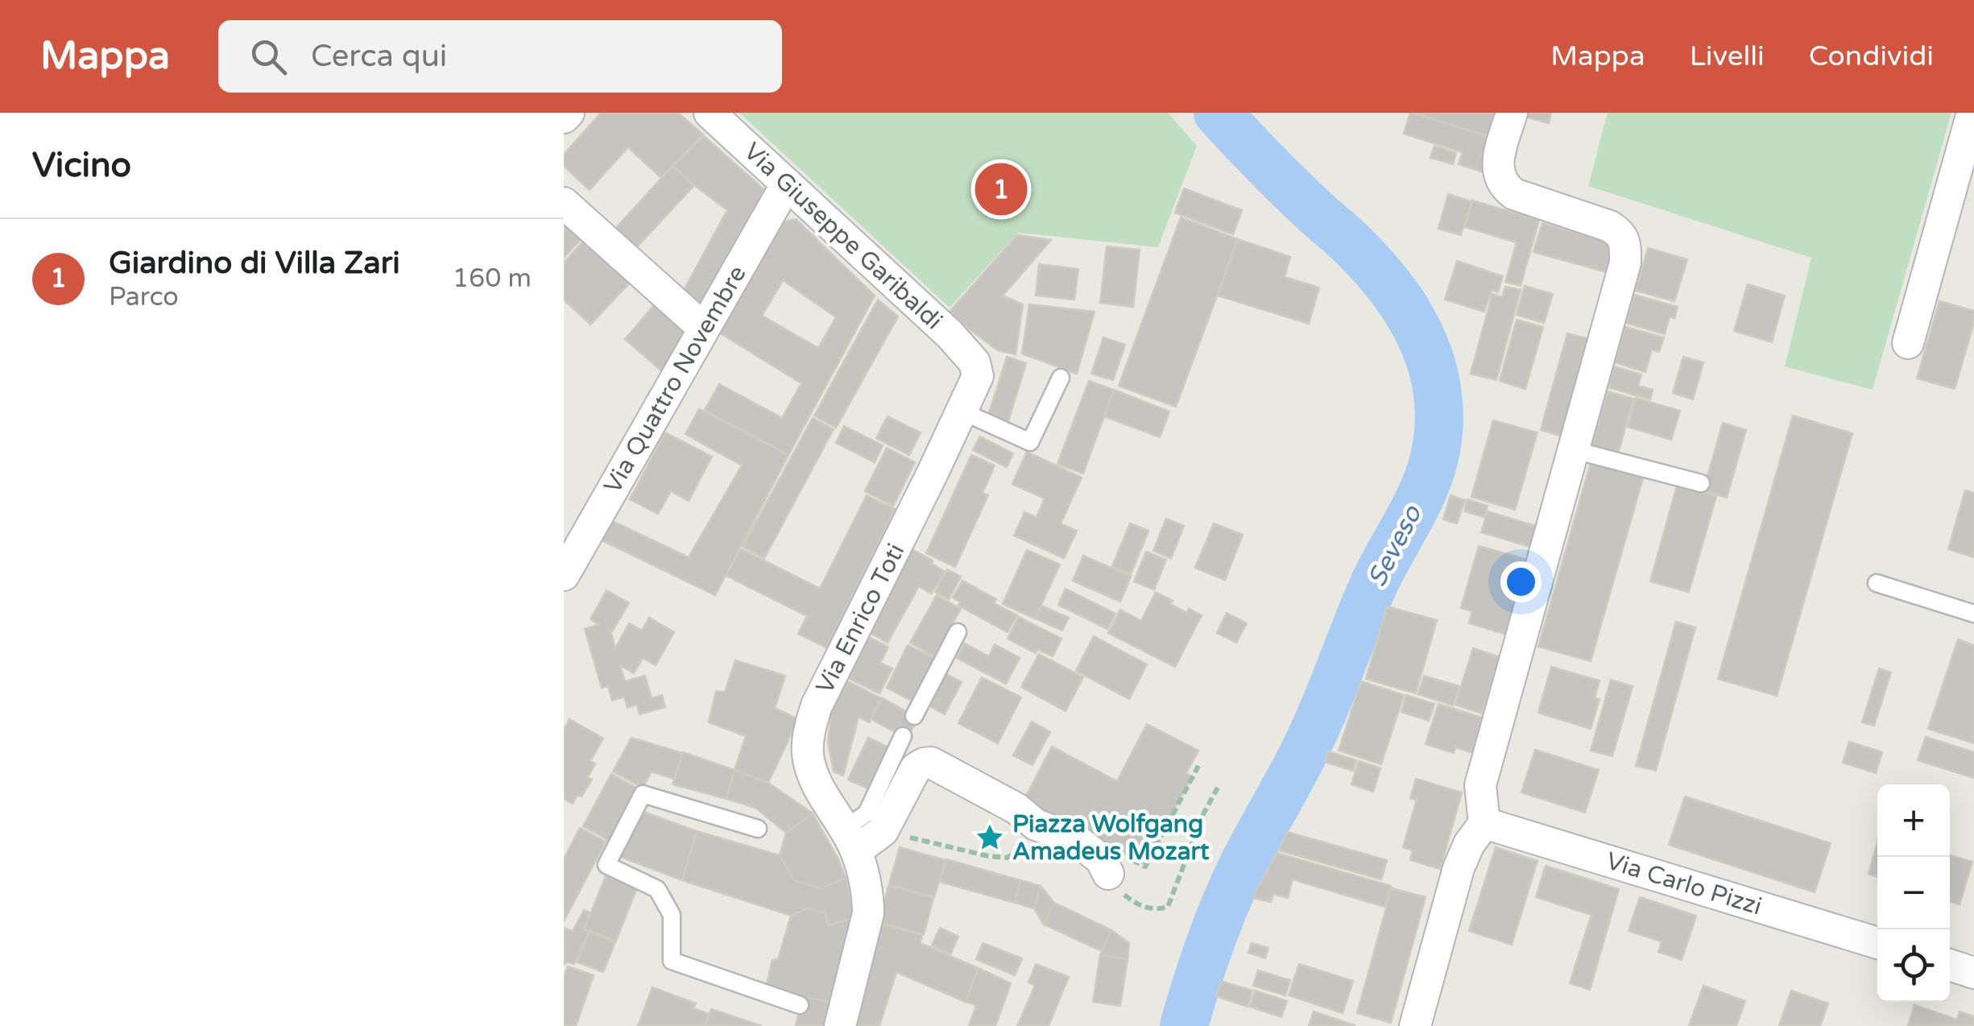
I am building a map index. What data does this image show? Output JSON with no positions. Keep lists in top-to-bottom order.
{
  "streets": {
    "street": [
      "Via Giuseppe Garibaldi",
      "Via Quattro Novembre",
      "Via Enrico Toti",
      "Via Carlo Pizzi"
    ]
  },
  "crossings": [
    ["Via Giuseppe Garibaldi", "Via Quattro Novembre"],
    ["Via Giuseppe Garibaldi", "Via Enrico Toti"]
  ],
  "water": ["Seveso"],
  "places": {
    "place": ["Piazza Wolfgang Amadeus Mozart"]
  },
  "page": {
    "header": "Mappa",
    "search": "Cerca qui",
    "nav": ["Mappa", "Livelli", "Condividi"],
    "heading": "Vicino",
    "pins": "1",
    "list": [
      {
        "mark": "1",
        "name": "Giardino di Villa Zari",
        "note": "Parco",
        "value": "160 m"
      }
    ],
    "map_buttons": ["+", "−"]
  }
}
